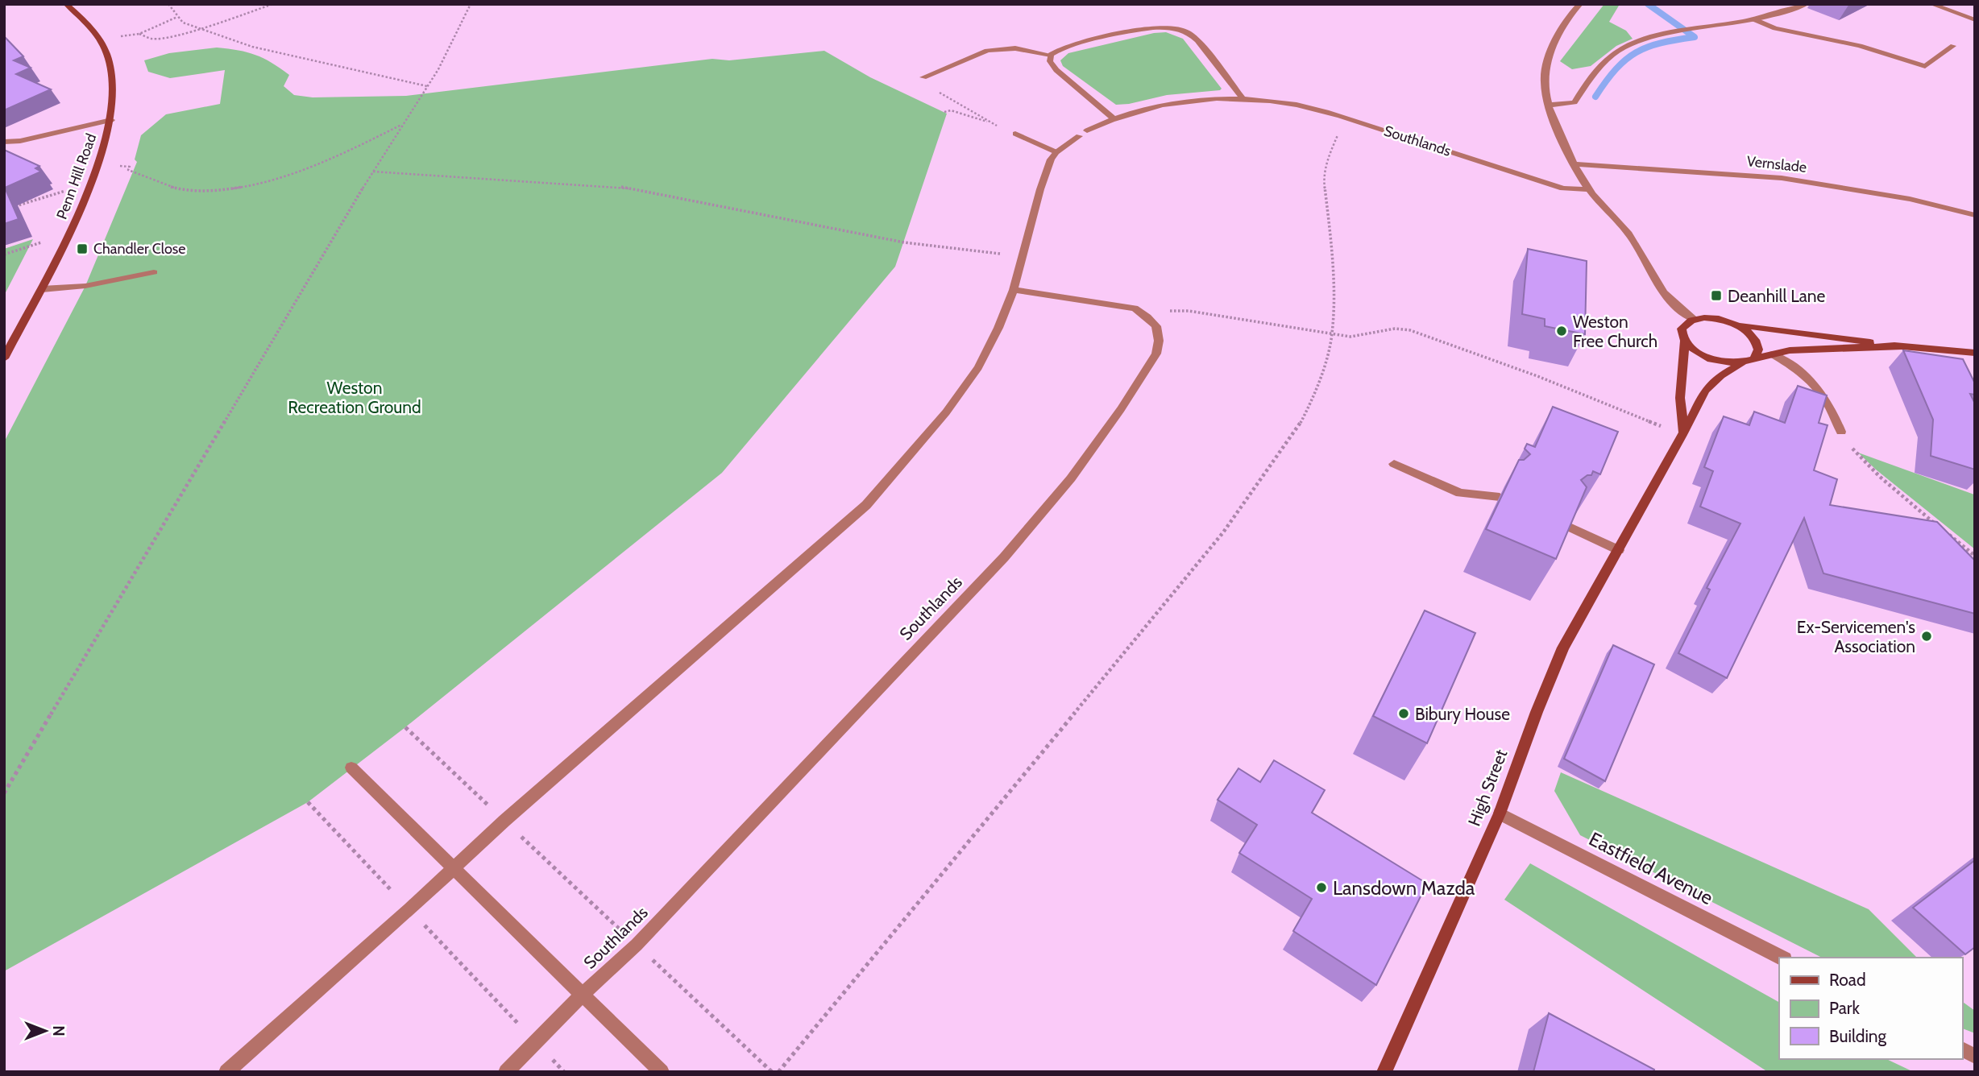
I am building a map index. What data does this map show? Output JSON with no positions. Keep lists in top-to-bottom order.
{
  "streets": {
    "street": [
      "Southlands",
      "Vernslade",
      "Penn Hill Road",
      "High Street",
      "Eastfield Avenue"
    ]
  },
  "crossings": [
    ["High Street", "Eastfield Avenue"]
  ],
  "parks": ["Weston Recreation Ground"],
  "places": {
    "transit": ["Chandler Close", "Deanhill Lane"],
    "other": [
      "Weston Free Church",
      "Ex-Servicemen's Association",
      "Bibury House",
      "Lansdown Mazda"
    ]
  },
  "legend": ["Road", "Park", "Building"],
  "north": "right"
}
